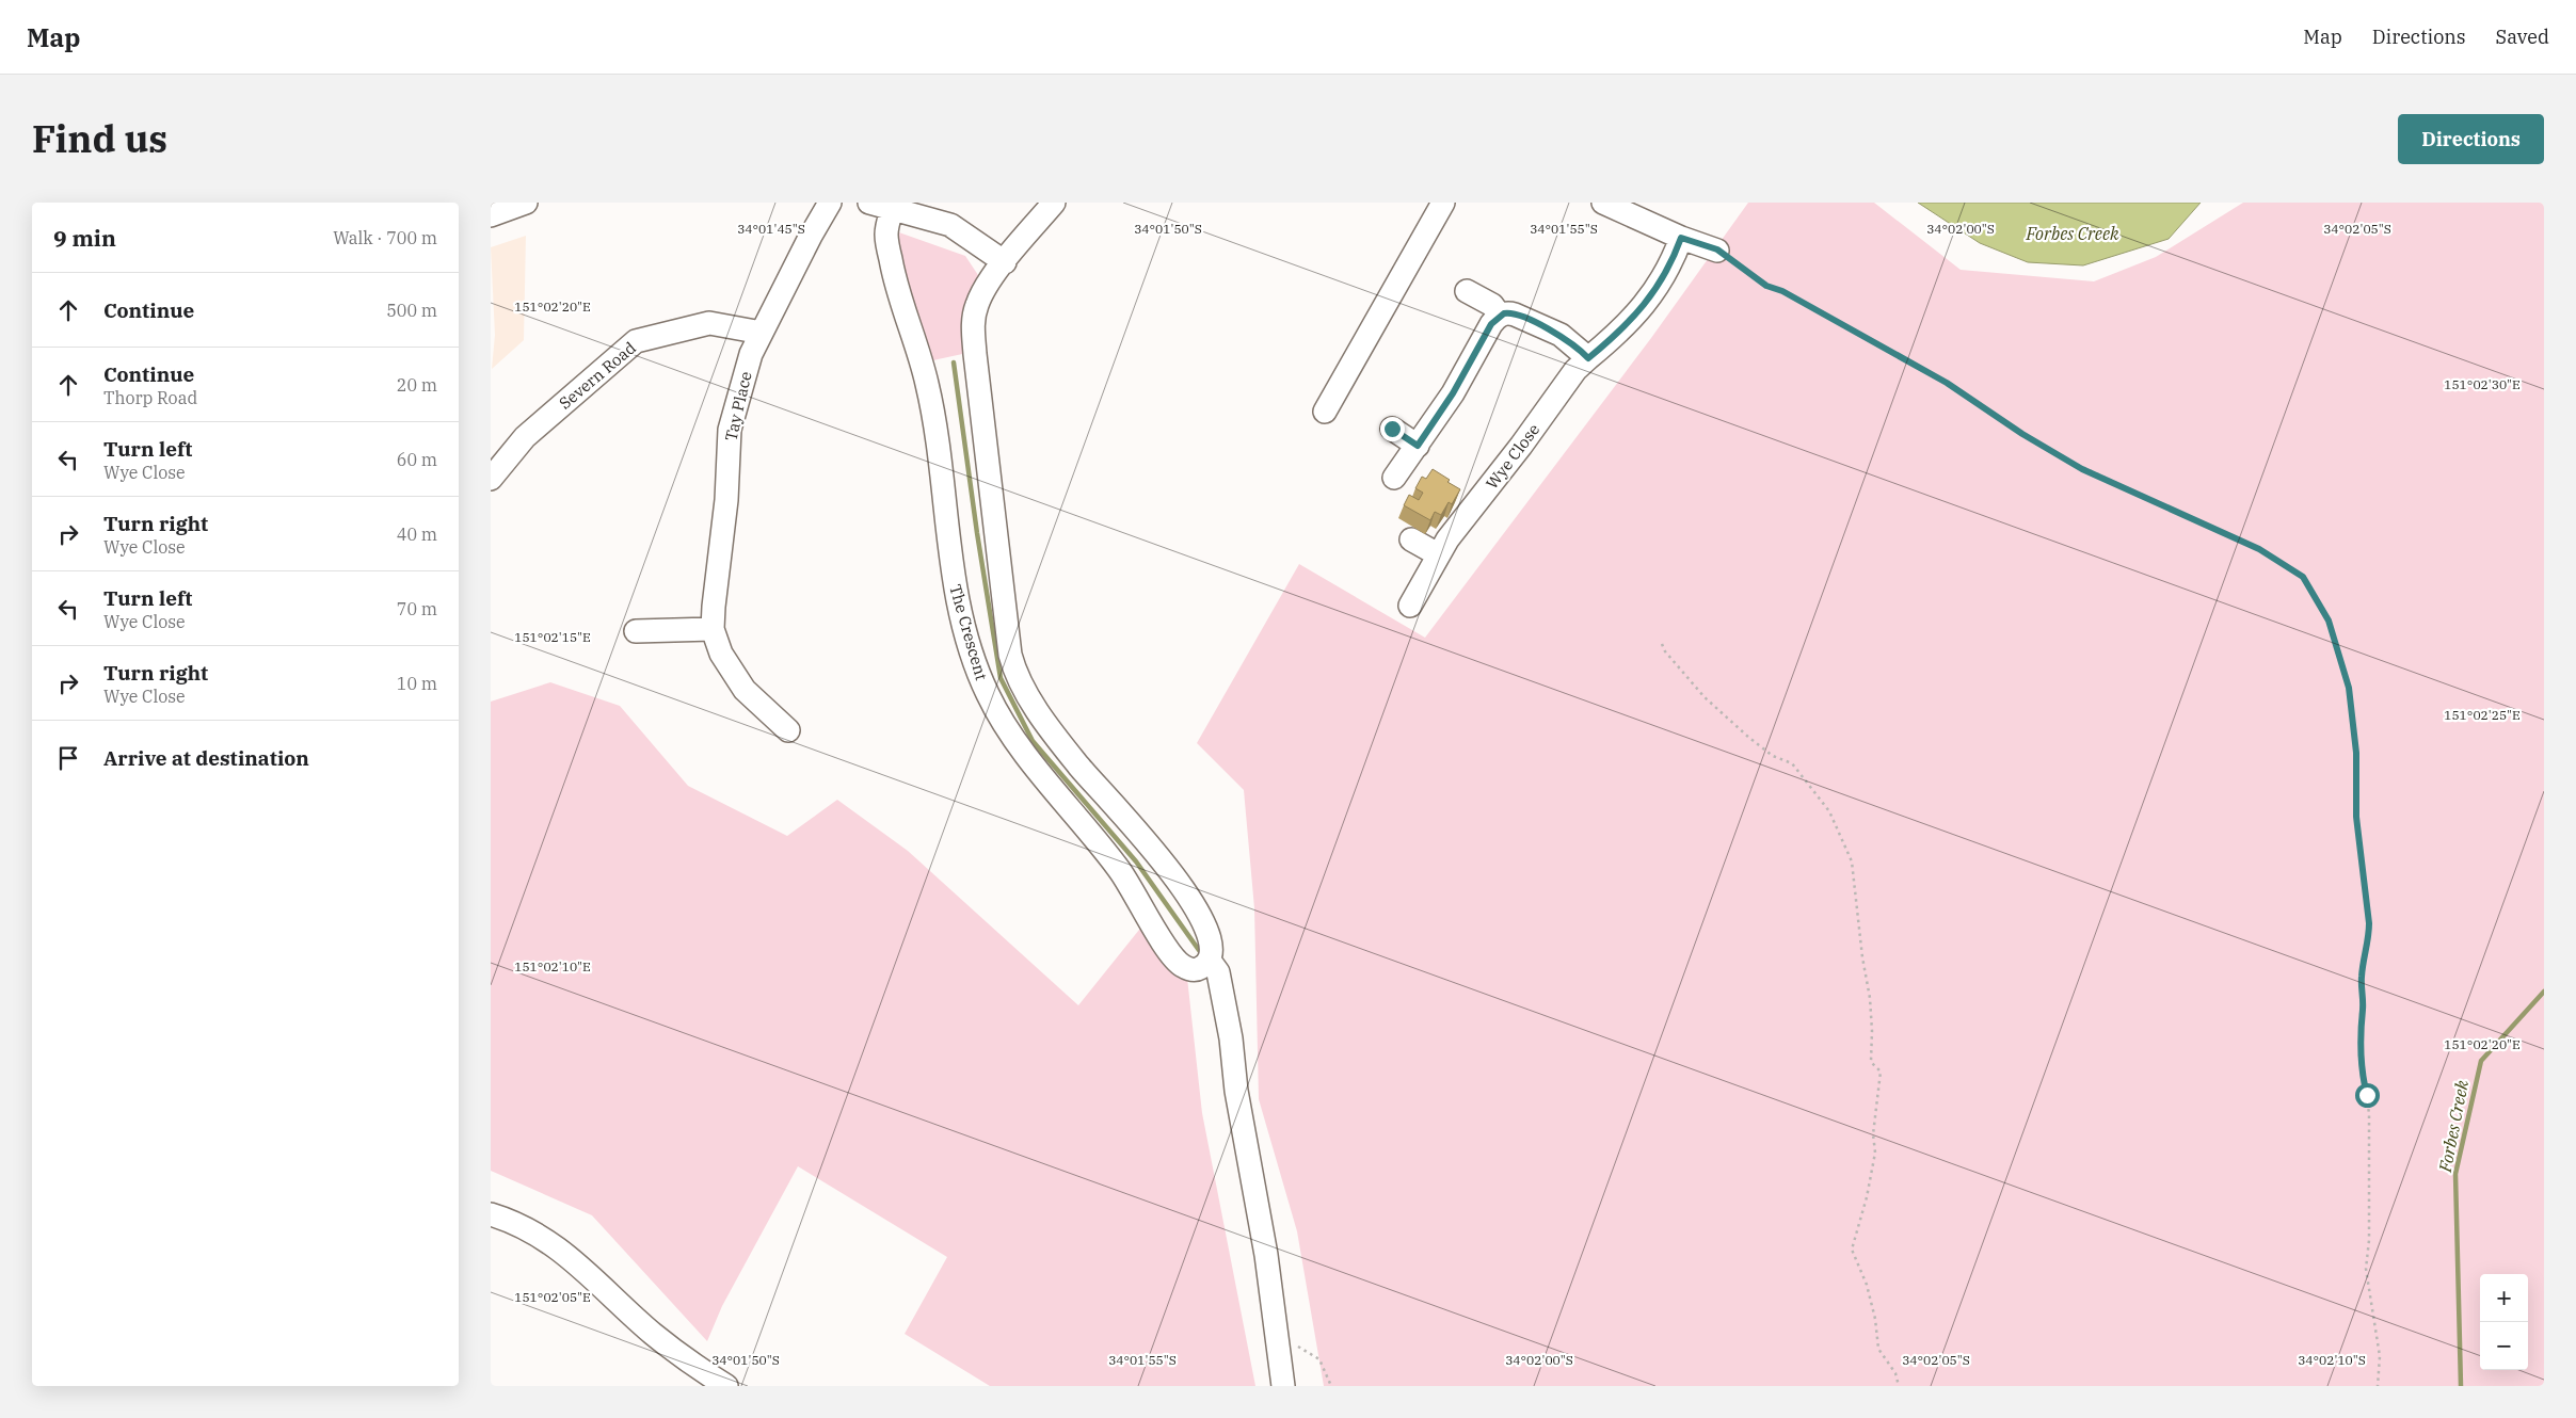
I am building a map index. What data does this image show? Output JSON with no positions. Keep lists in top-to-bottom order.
{
  "streets": {
    "street": [
      "Severn Road",
      "Tay Place",
      "Wye Close",
      "The Crescent"
    ]
  },
  "crossings": [
    ["Severn Road", "Tay Place"]
  ],
  "water": ["Forbes Creek"],
  "page": {
    "header": "Map",
    "nav": ["Map", "Directions", "Saved"],
    "title": "Find us",
    "buttons": "Directions",
    "heading": ["9 min", "Walk · 700 m"],
    "list": [
      ["Continue", "500 m"],
      ["Continue", "Thorp Road", "20 m"],
      ["Turn left", "Wye Close", "60 m"],
      ["Turn right", "Wye Close", "40 m"],
      ["Turn left", "Wye Close", "70 m"],
      ["Turn right", "Wye Close", "10 m"],
      "Arrive at destination"
    ],
    "map_buttons": ["+", "−"]
  },
  "coordinates": [
    "34°01'45\"S",
    "34°01'50\"S",
    "34°01'55\"S",
    "34°02'00\"S",
    "34°02'05\"S",
    "151°02'20\"E",
    "151°02'30\"E",
    "151°02'15\"E",
    "151°02'25\"E",
    "151°02'10\"E",
    "151°02'05\"E",
    "34°02'10\"S"
  ]
}
